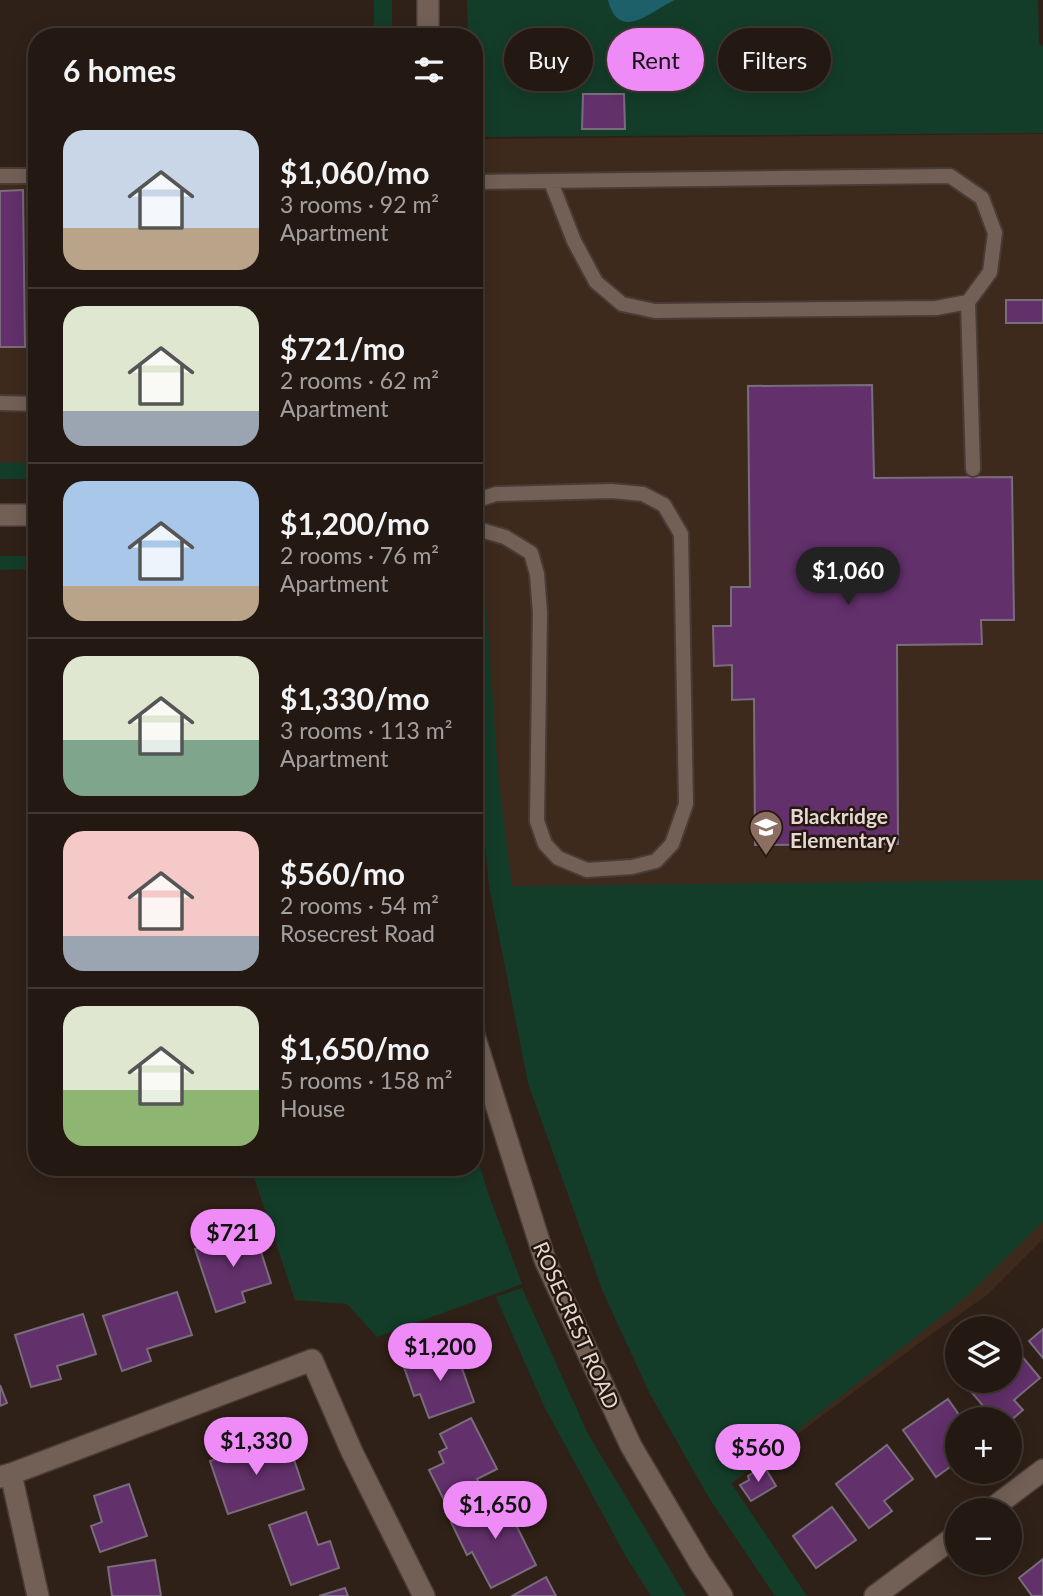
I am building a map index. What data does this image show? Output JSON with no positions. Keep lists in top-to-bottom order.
{
  "streets": {
    "street": ["ROSECREST ROAD"]
  },
  "places": {
    "school or university": ["Blackridge Elementary"]
  },
  "page": {
    "chip": ["Buy", "Rent", "Filters"],
    "heading": "6 homes",
    "list": [
      {
        "name": "$1,060/mo",
        "note": "3 rooms · 92 m² · Apartment"
      },
      {
        "name": "$721/mo",
        "note": "2 rooms · 62 m² · Apartment"
      },
      {
        "name": "$1,200/mo",
        "note": "2 rooms · 76 m² · Apartment"
      },
      {
        "name": "$1,330/mo",
        "note": "3 rooms · 113 m² · Apartment"
      },
      {
        "name": "$560/mo",
        "note": "2 rooms · 54 m² · Rosecrest Road"
      },
      {
        "name": "$1,650/mo",
        "note": "5 rooms · 158 m² · House"
      }
    ],
    "price": [
      "$1,060",
      "$721",
      "$1,200",
      "$1,330",
      "$560",
      "$1,650"
    ],
    "map_buttons": ["+", "−"]
  }
}
